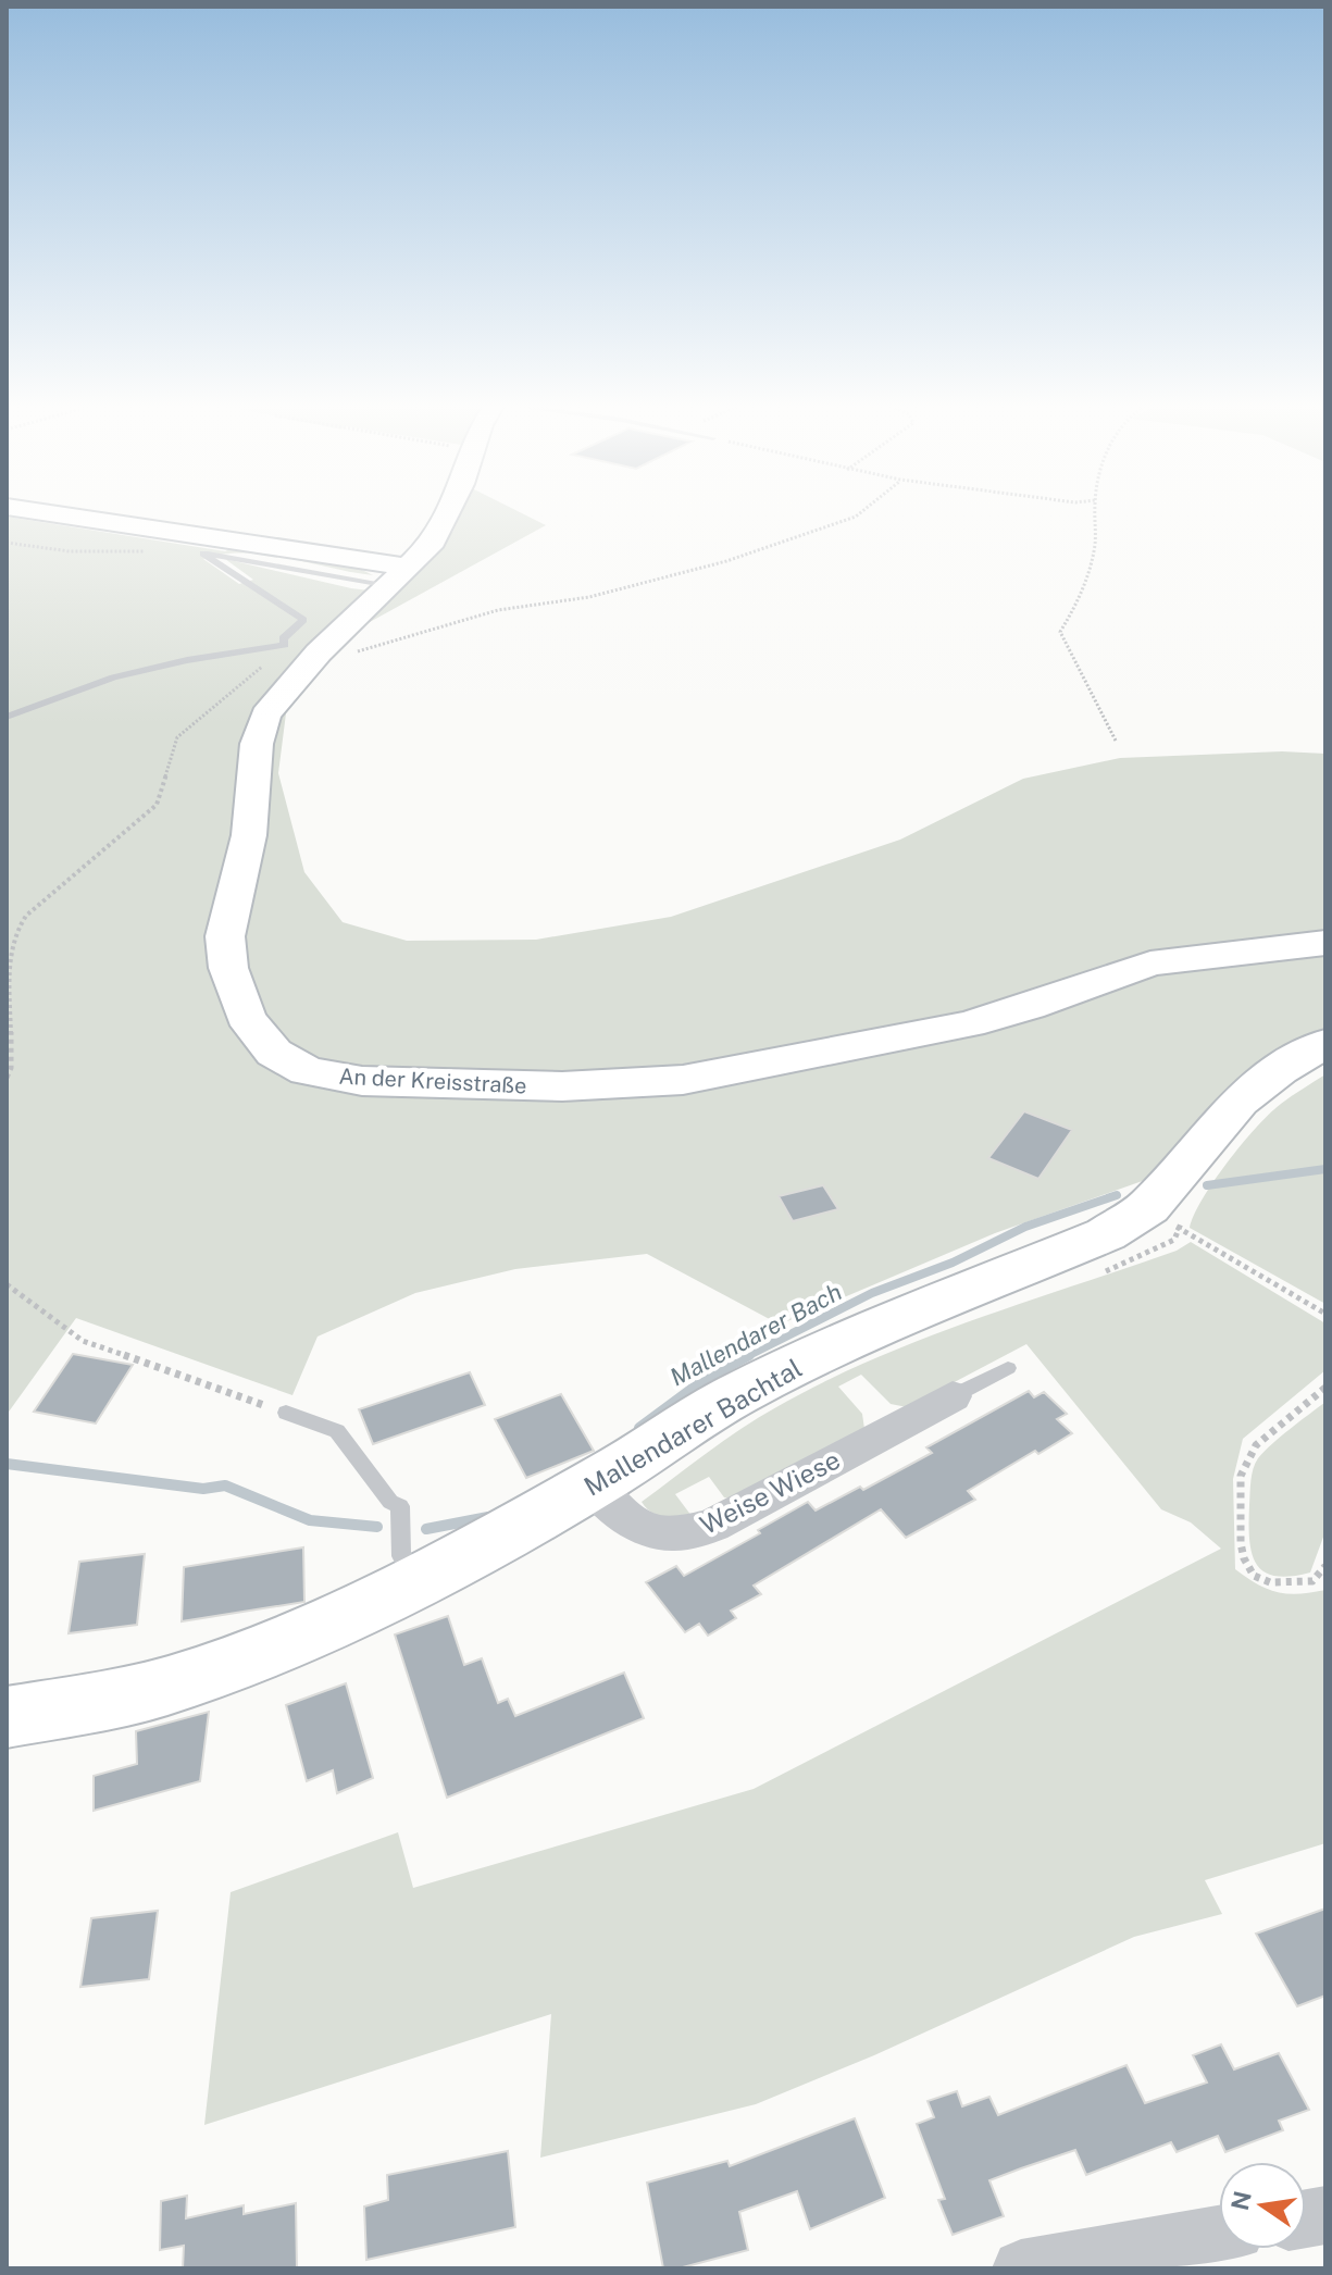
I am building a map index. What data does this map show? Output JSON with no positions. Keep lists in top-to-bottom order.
{
  "streets": {
    "street": ["An der Kreisstraße", "Mallendarer Bachtal", "Weise Wiese"]
  },
  "crossings": [
    ["Mallendarer Bachtal", "Weise Wiese"]
  ],
  "water": ["Mallendarer Bach"],
  "north": "left"
}
